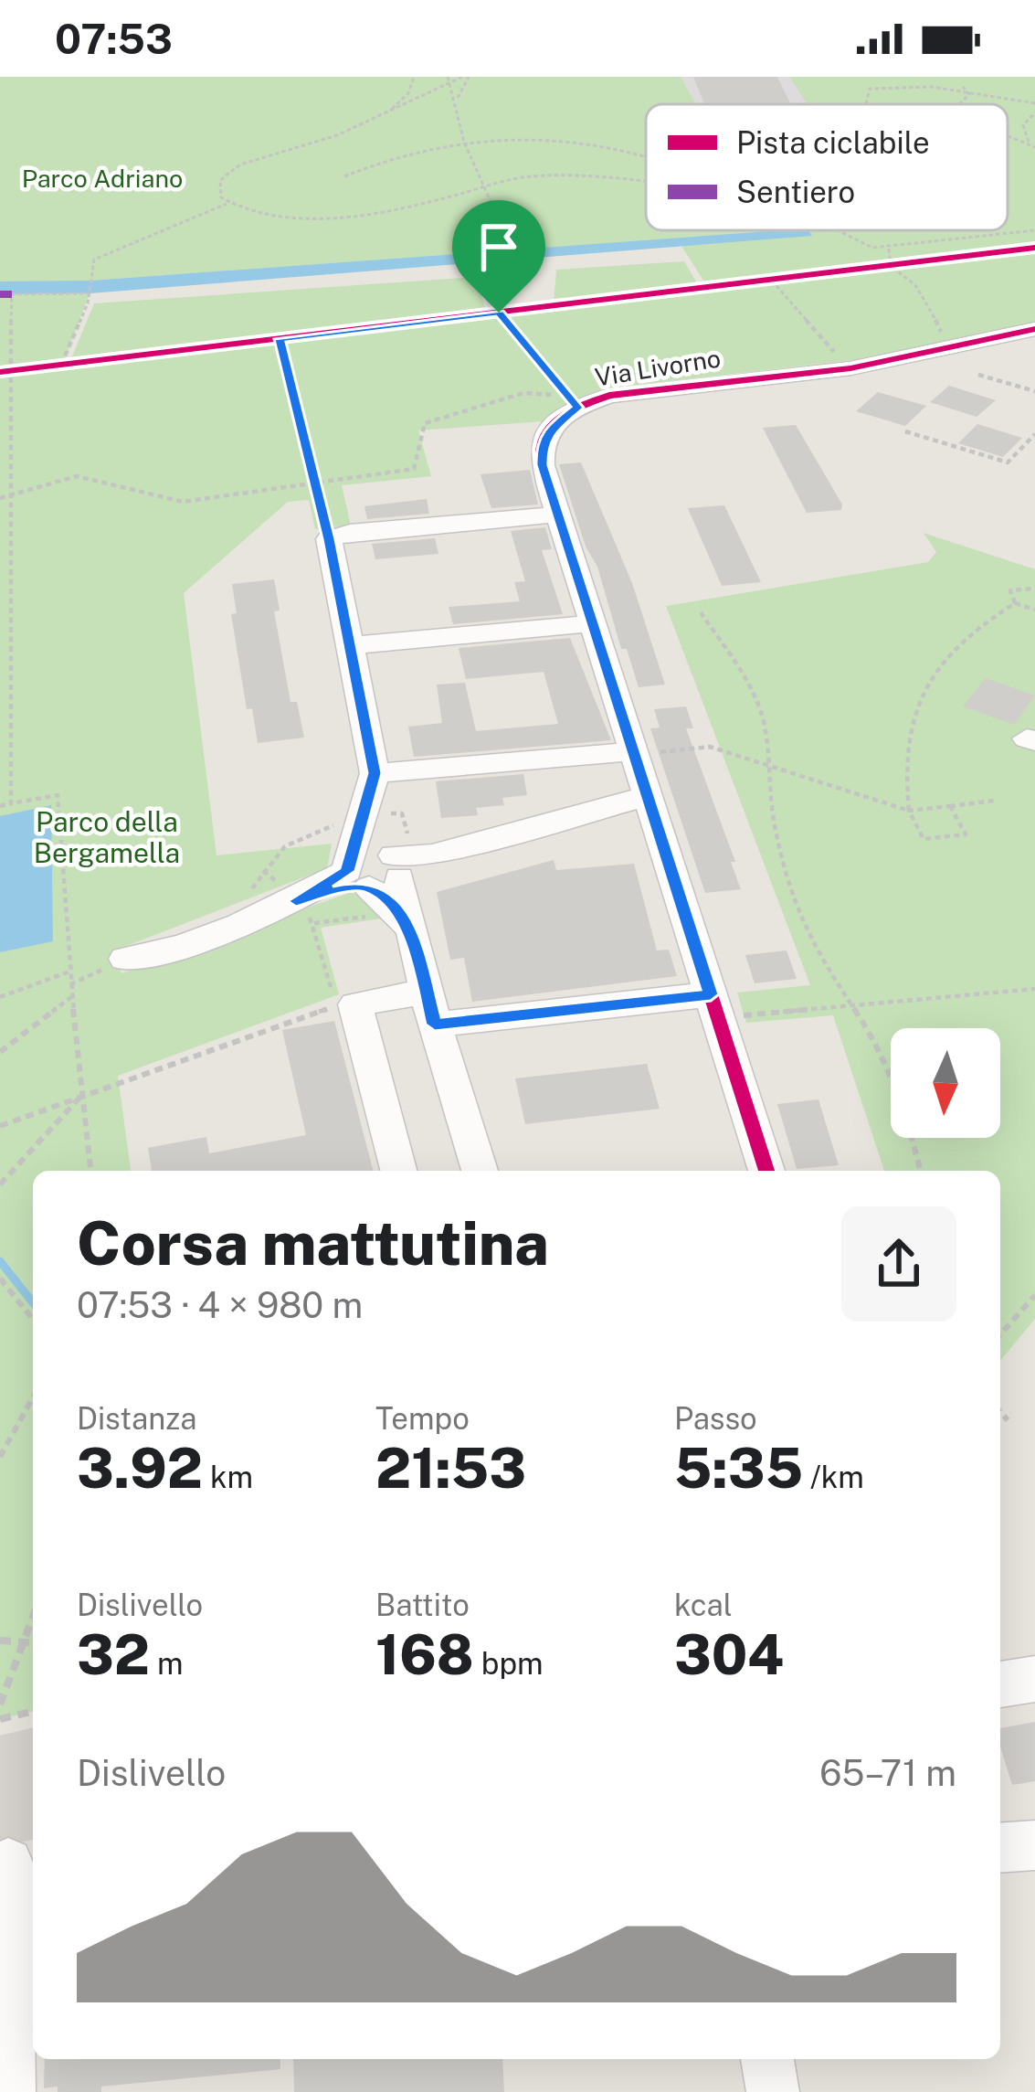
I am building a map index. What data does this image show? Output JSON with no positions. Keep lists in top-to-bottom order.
{
  "streets": {
    "street": ["Via Livorno"]
  },
  "parks": ["Parco Adriano", "Parco della Bergamella"],
  "legend": ["Pista ciclabile", "Sentiero"],
  "north": "bottom",
  "page": {
    "status": "07:53",
    "heading": ["Corsa mattutina", "07:53 · 4 × 980 m"],
    "stats": [
      ["Distanza", "3.92 km"],
      ["Tempo", "21:53"],
      ["Passo", "5:35 /km"],
      ["Dislivello", "32 m"],
      ["Battito", "168 bpm"],
      ["kcal", "304"]
    ],
    "chart": ["Dislivello", "65–71 m"]
  }
}
